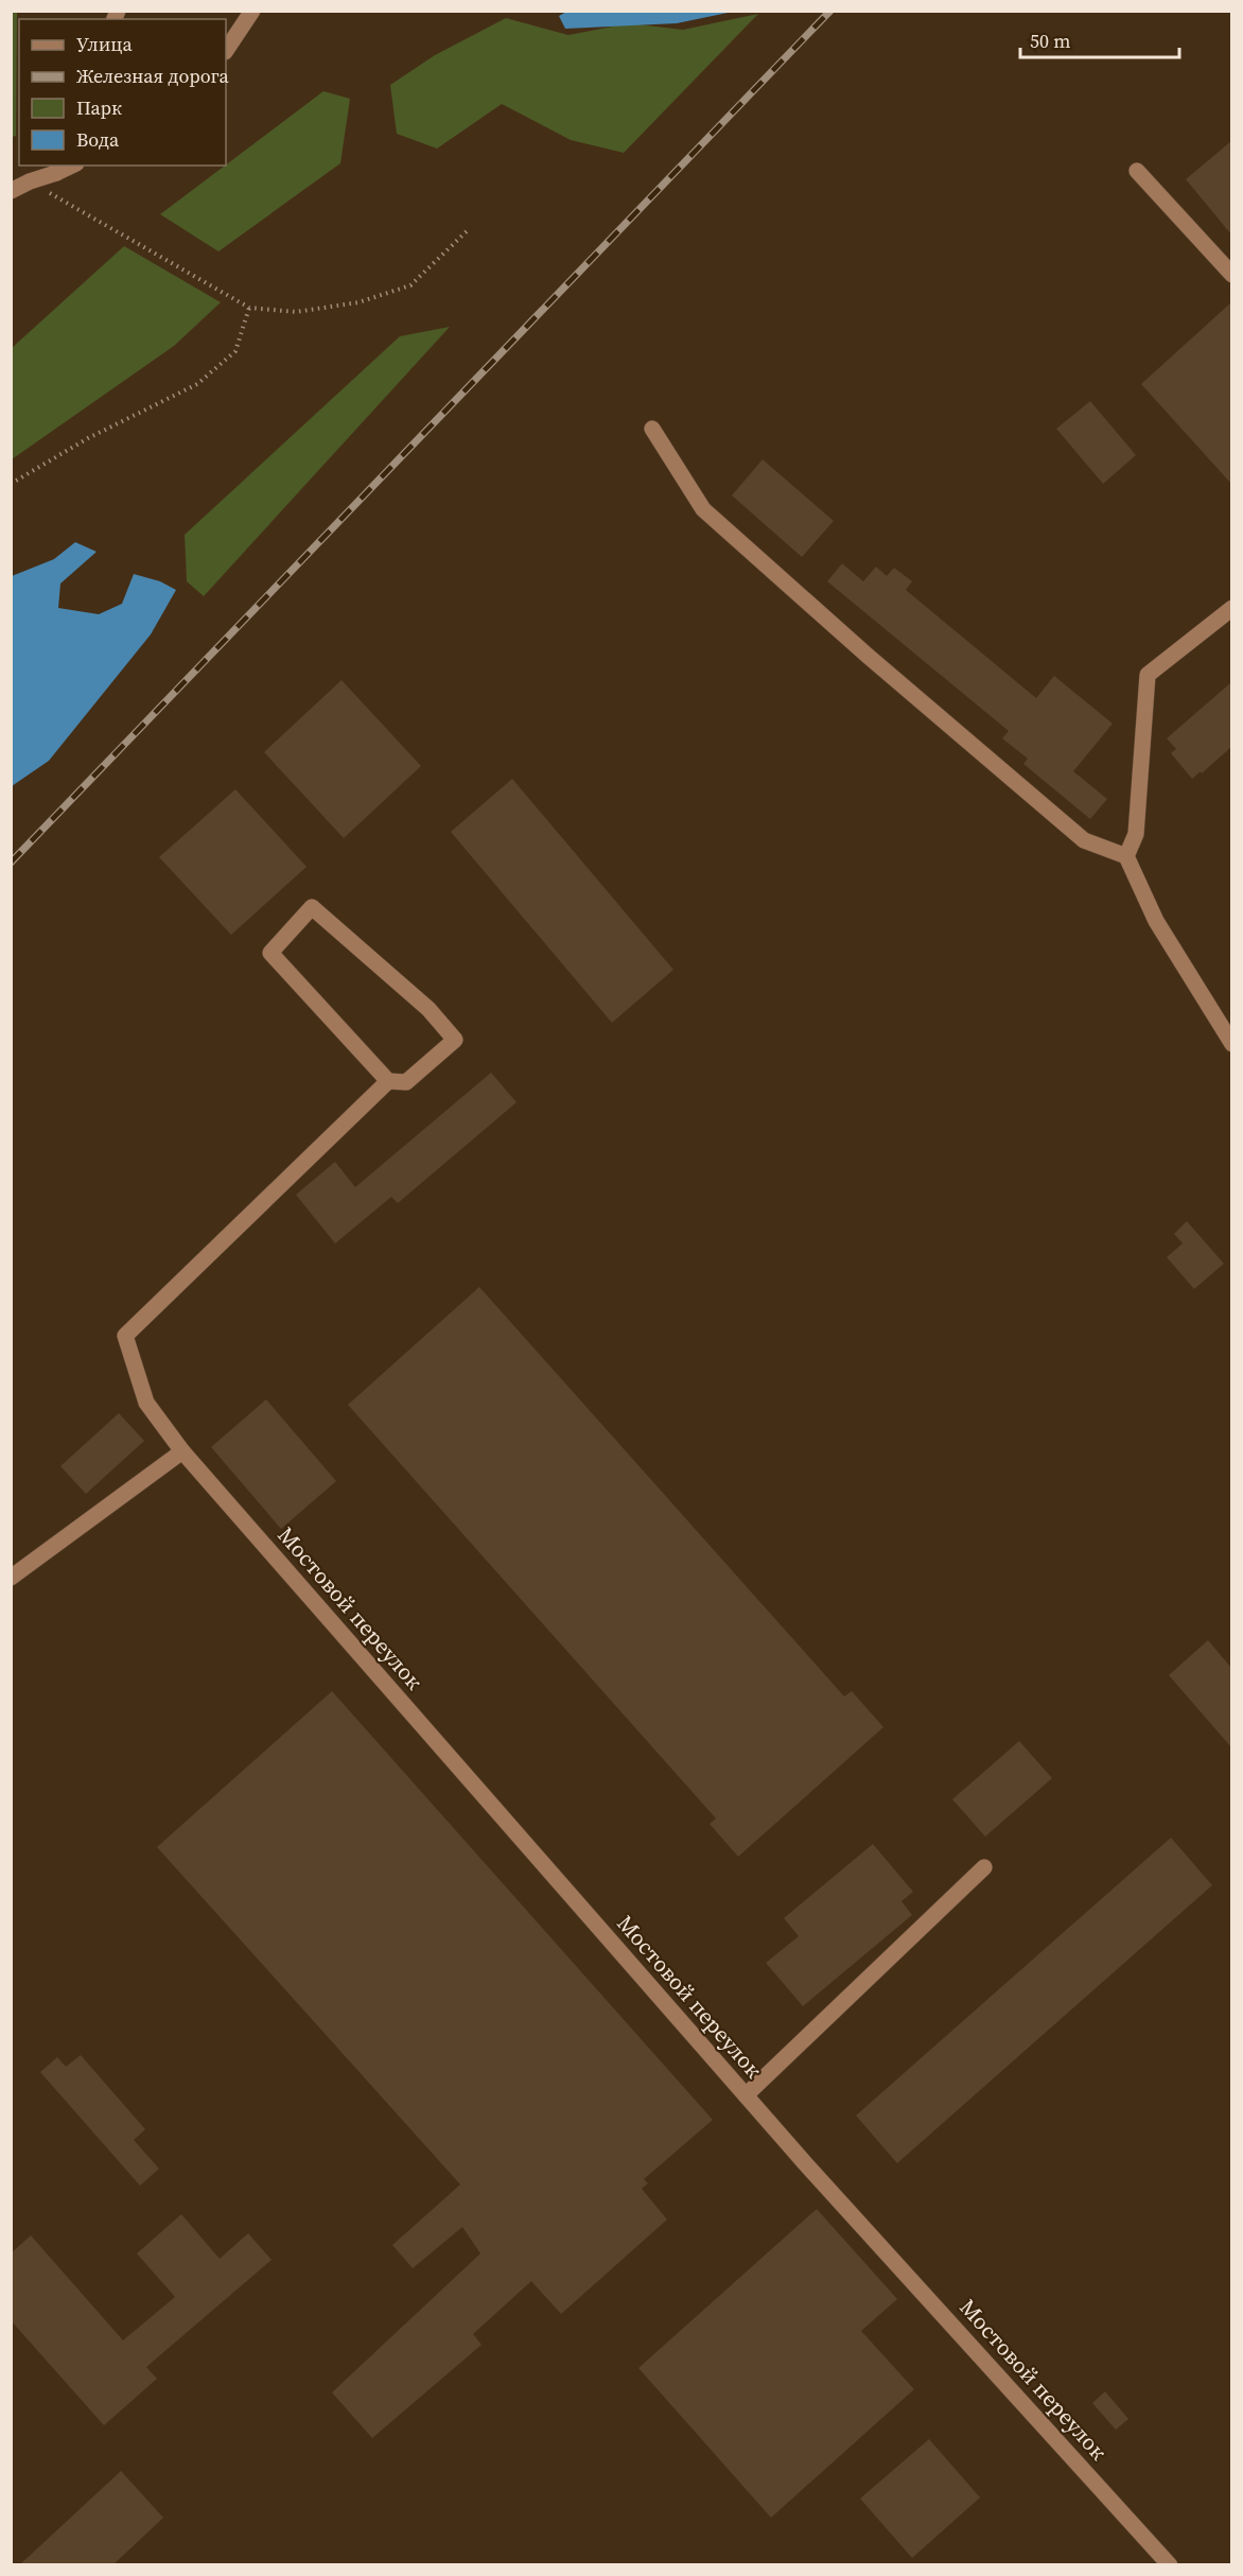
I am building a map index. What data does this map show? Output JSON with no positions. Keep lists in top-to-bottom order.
{
  "streets": {
    "street": ["Мостовой переулок"]
  },
  "legend": [
    "Улица",
    "Железная дорога",
    "Парк",
    "Вода"
  ],
  "scale_bar": "50 m"
}
